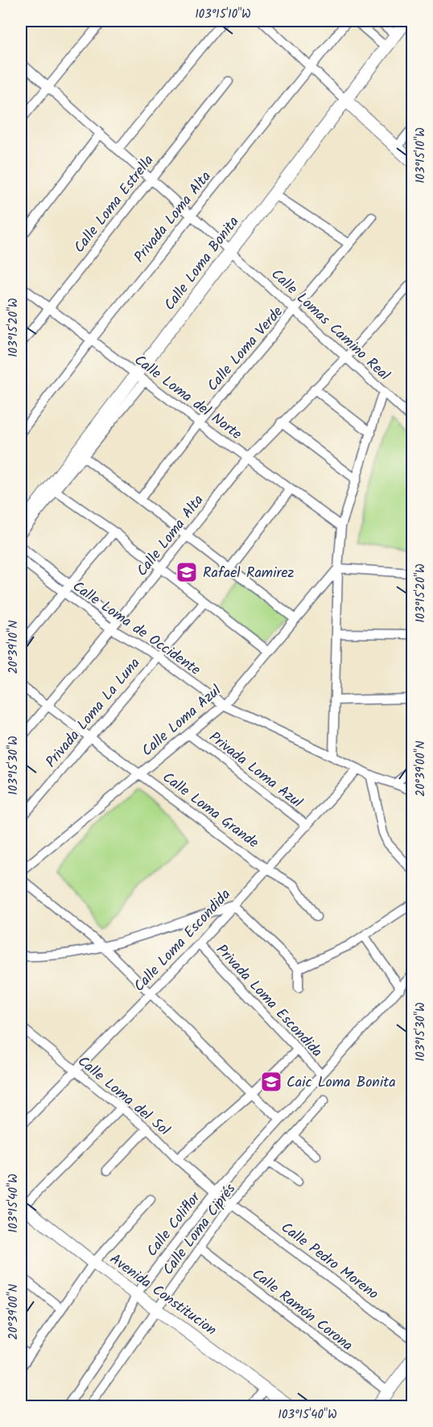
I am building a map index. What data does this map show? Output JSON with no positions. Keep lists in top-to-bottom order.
{
  "streets": {
    "street": [
      "Calle Loma Estrella",
      "Privada Loma Alta",
      "Calle Loma Bonita",
      "Calle Lomas Camino Real",
      "Calle Loma Verde",
      "Calle Loma del Norte",
      "Calle Loma Alta",
      "Calle Loma de Occidente",
      "Privada Loma La Luna",
      "Calle Loma Azul",
      "Privada Loma Azul",
      "Calle Loma Grande",
      "Calle Loma Escondida",
      "Privada Loma Escondida",
      "Calle Loma del Sol",
      "Calle Coliflor",
      "Calle Loma Ciprés",
      "Calle Pedro Moreno",
      "Avenida Constitucion",
      "Calle Ramón Corona"
    ]
  },
  "crossings": [
    ["Calle Loma Estrella", "Calle Lomas Camino Real"],
    ["Calle Loma Estrella", "Calle Loma del Norte"],
    ["Privada Loma Alta", "Calle Lomas Camino Real"],
    ["Privada Loma Alta", "Calle Loma del Norte"],
    ["Calle Loma Bonita", "Calle Lomas Camino Real"],
    ["Calle Loma Bonita", "Calle Loma del Norte"],
    ["Calle Lomas Camino Real", "Calle Loma Verde"],
    ["Calle Lomas Camino Real", "Calle Loma Alta"],
    ["Calle Loma Verde", "Calle Loma del Norte"],
    ["Calle Loma del Norte", "Calle Loma Alta"],
    ["Calle Loma Alta", "Calle Loma de Occidente"],
    ["Calle Loma Alta", "Calle Loma Grande"],
    ["Calle Loma de Occidente", "Privada Loma La Luna"],
    ["Calle Loma de Occidente", "Calle Loma Azul"],
    ["Calle Loma de Occidente", "Calle Loma Escondida"],
    ["Privada Loma La Luna", "Calle Loma Grande"],
    ["Calle Loma Azul", "Privada Loma Azul"],
    ["Calle Loma Azul", "Calle Loma Grande"],
    ["Privada Loma Azul", "Calle Loma Escondida"],
    ["Calle Loma Grande", "Calle Loma Escondida"],
    ["Calle Loma Escondida", "Privada Loma Escondida"],
    ["Calle Loma Escondida", "Calle Loma del Sol"],
    ["Privada Loma Escondida", "Calle Coliflor"],
    ["Calle Loma del Sol", "Calle Coliflor"],
    ["Calle Loma del Sol", "Calle Loma Ciprés"],
    ["Calle Loma del Sol", "Calle Pedro Moreno"],
    ["Calle Coliflor", "Avenida Constitucion"],
    ["Calle Loma Ciprés", "Calle Pedro Moreno"],
    ["Calle Loma Ciprés", "Avenida Constitucion"],
    ["Calle Loma Ciprés", "Calle Ramón Corona"]
  ],
  "places": {
    "school or university": ["Rafael Ramirez", "Caic Loma Bonita"]
  },
  "coordinates": [
    "103°15'10\"W",
    "103°15'20\"W",
    "20°39'10\"N",
    "103°15'30\"W",
    "20°39'00\"N",
    "103°15'40\"W"
  ]
}
